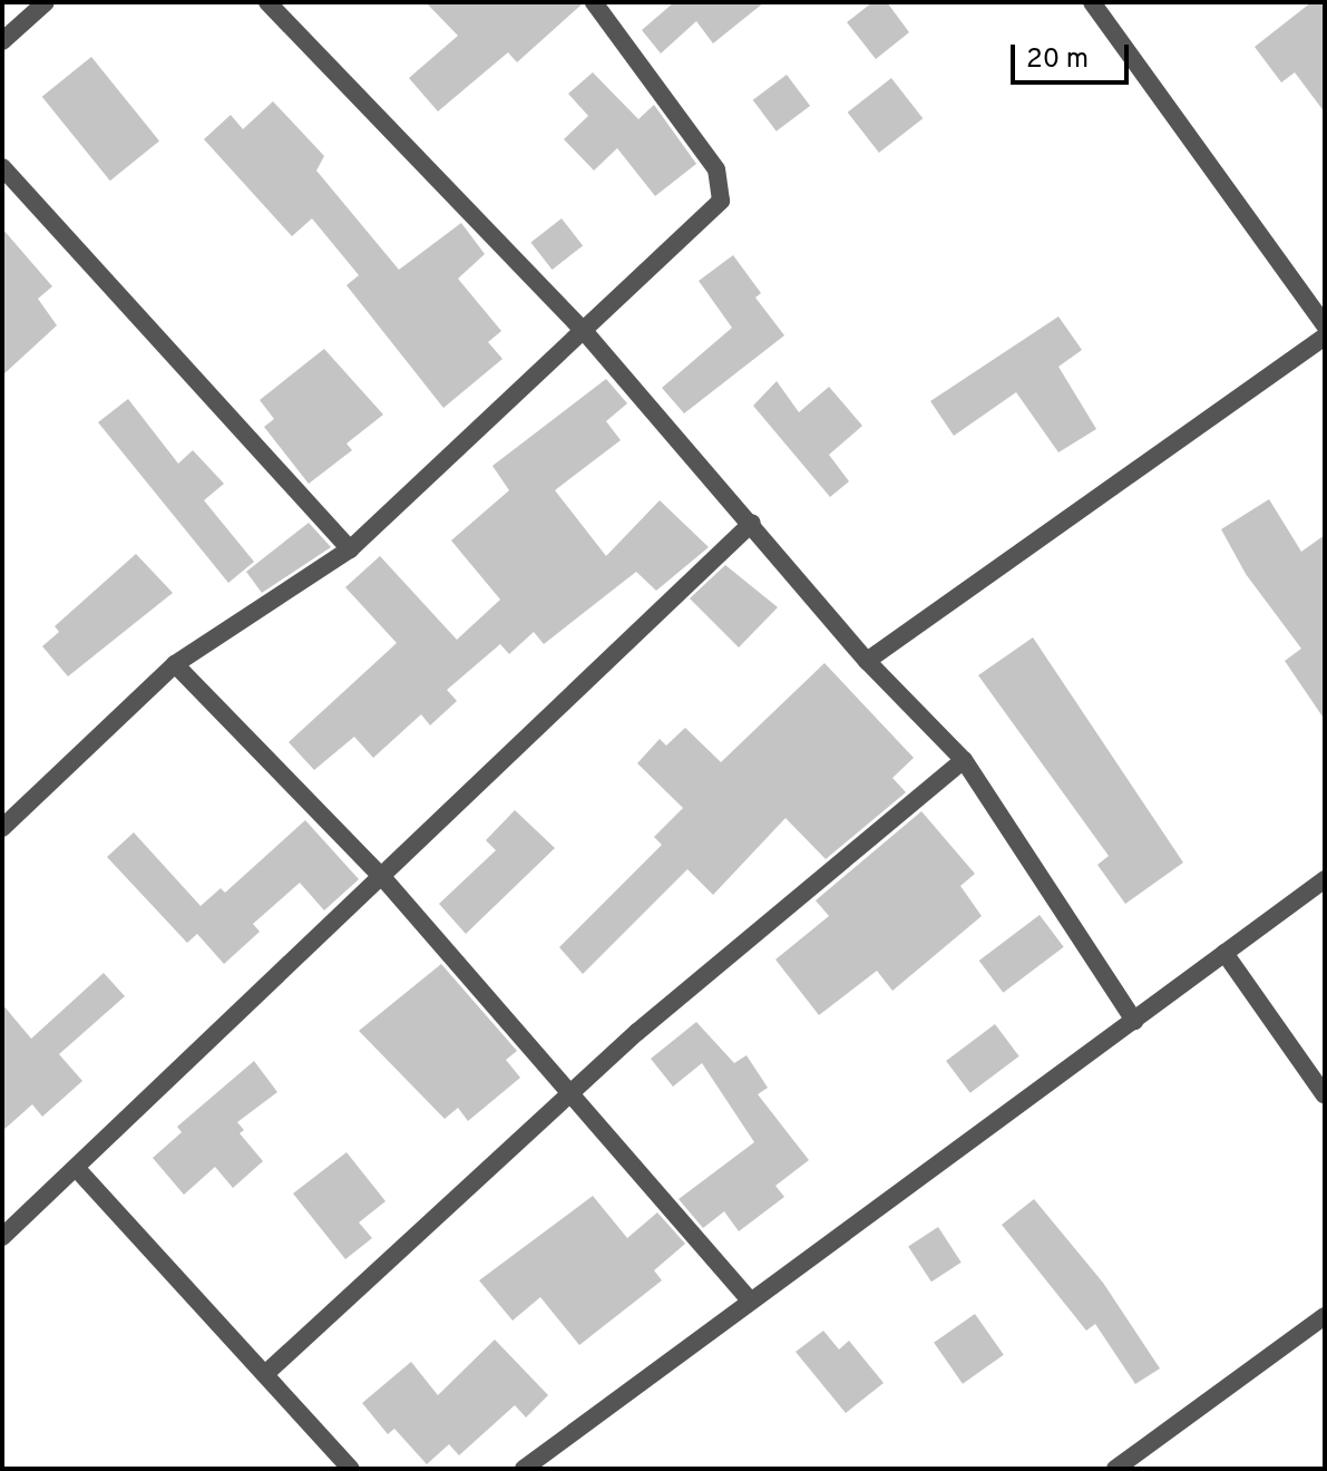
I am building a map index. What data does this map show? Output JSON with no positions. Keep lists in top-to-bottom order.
{
  "scale_bar": "20 m"
}
